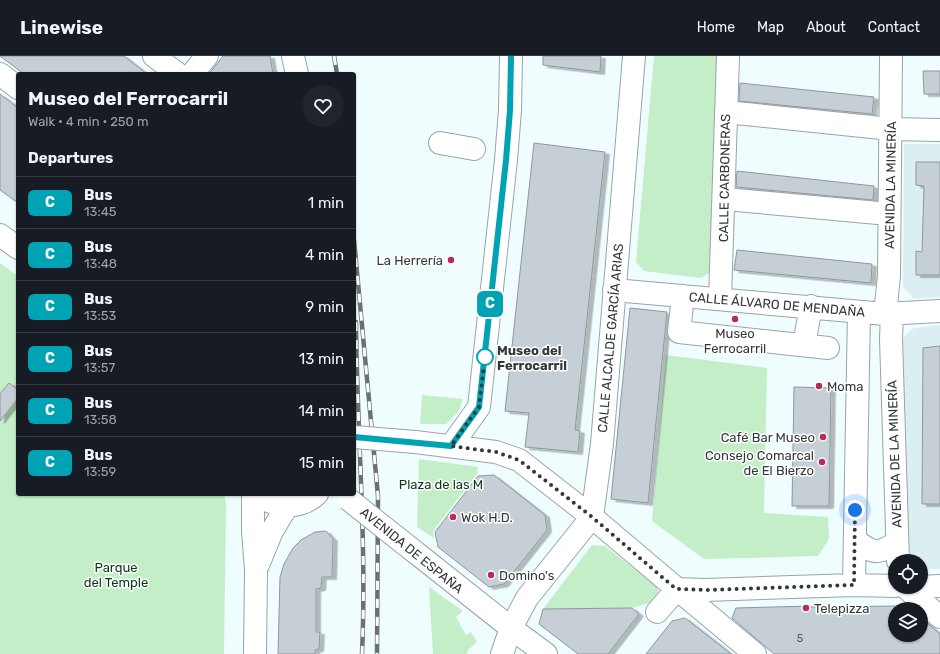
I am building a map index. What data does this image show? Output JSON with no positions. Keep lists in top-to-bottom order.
{
  "streets": {
    "street": [
      "CALLE CARBONERAS",
      "AVENIDA LA MINERÍA",
      "CALLE ÁLVARO DE MENDAÑA",
      "CALLE ALCALDE GARCÍA ARIAS",
      "AVENIDA DE LA MINERÍA",
      "AVENIDA DE ESPAÑA"
    ]
  },
  "crossings": [
    ["CALLE CARBONERAS", "CALLE ÁLVARO DE MENDAÑA"],
    ["AVENIDA LA MINERÍA", "CALLE ÁLVARO DE MENDAÑA"],
    ["AVENIDA LA MINERÍA", "AVENIDA DE LA MINERÍA"],
    ["CALLE ÁLVARO DE MENDAÑA", "CALLE ALCALDE GARCÍA ARIAS"],
    ["CALLE ÁLVARO DE MENDAÑA", "AVENIDA DE LA MINERÍA"]
  ],
  "parks": ["Plaza de las M", "Parque del Temple"],
  "places": [
    "La Herrería",
    "Museo Ferrocarril",
    "Museo del Ferrocarril",
    "Moma",
    "Café Bar Museo",
    "Consejo Comarcal de El Bierzo",
    "Wok H.D.",
    "Domino's",
    "Telepizza"
  ],
  "lines": ["bus line C"],
  "house_numbers": ["5"],
  "page": {
    "header": "Linewise",
    "nav": [
      "Home",
      "Map",
      "About",
      "Contact"
    ],
    "on_map": "C",
    "heading": [
      ["Museo del Ferrocarril", "Walk · 4 min · 250 m"],
      "Departures"
    ],
    "list": [
      {
        "mark": "C",
        "name": "Bus",
        "note": "13:45",
        "value": "1 min"
      },
      {
        "mark": "C",
        "name": "Bus",
        "note": "13:48",
        "value": "4 min"
      },
      {
        "mark": "C",
        "name": "Bus",
        "note": "13:53",
        "value": "9 min"
      },
      {
        "mark": "C",
        "name": "Bus",
        "note": "13:57",
        "value": "13 min"
      },
      {
        "mark": "C",
        "name": "Bus",
        "note": "13:58",
        "value": "14 min"
      },
      {
        "mark": "C",
        "name": "Bus",
        "note": "13:59",
        "value": "15 min"
      }
    ]
  }
}
